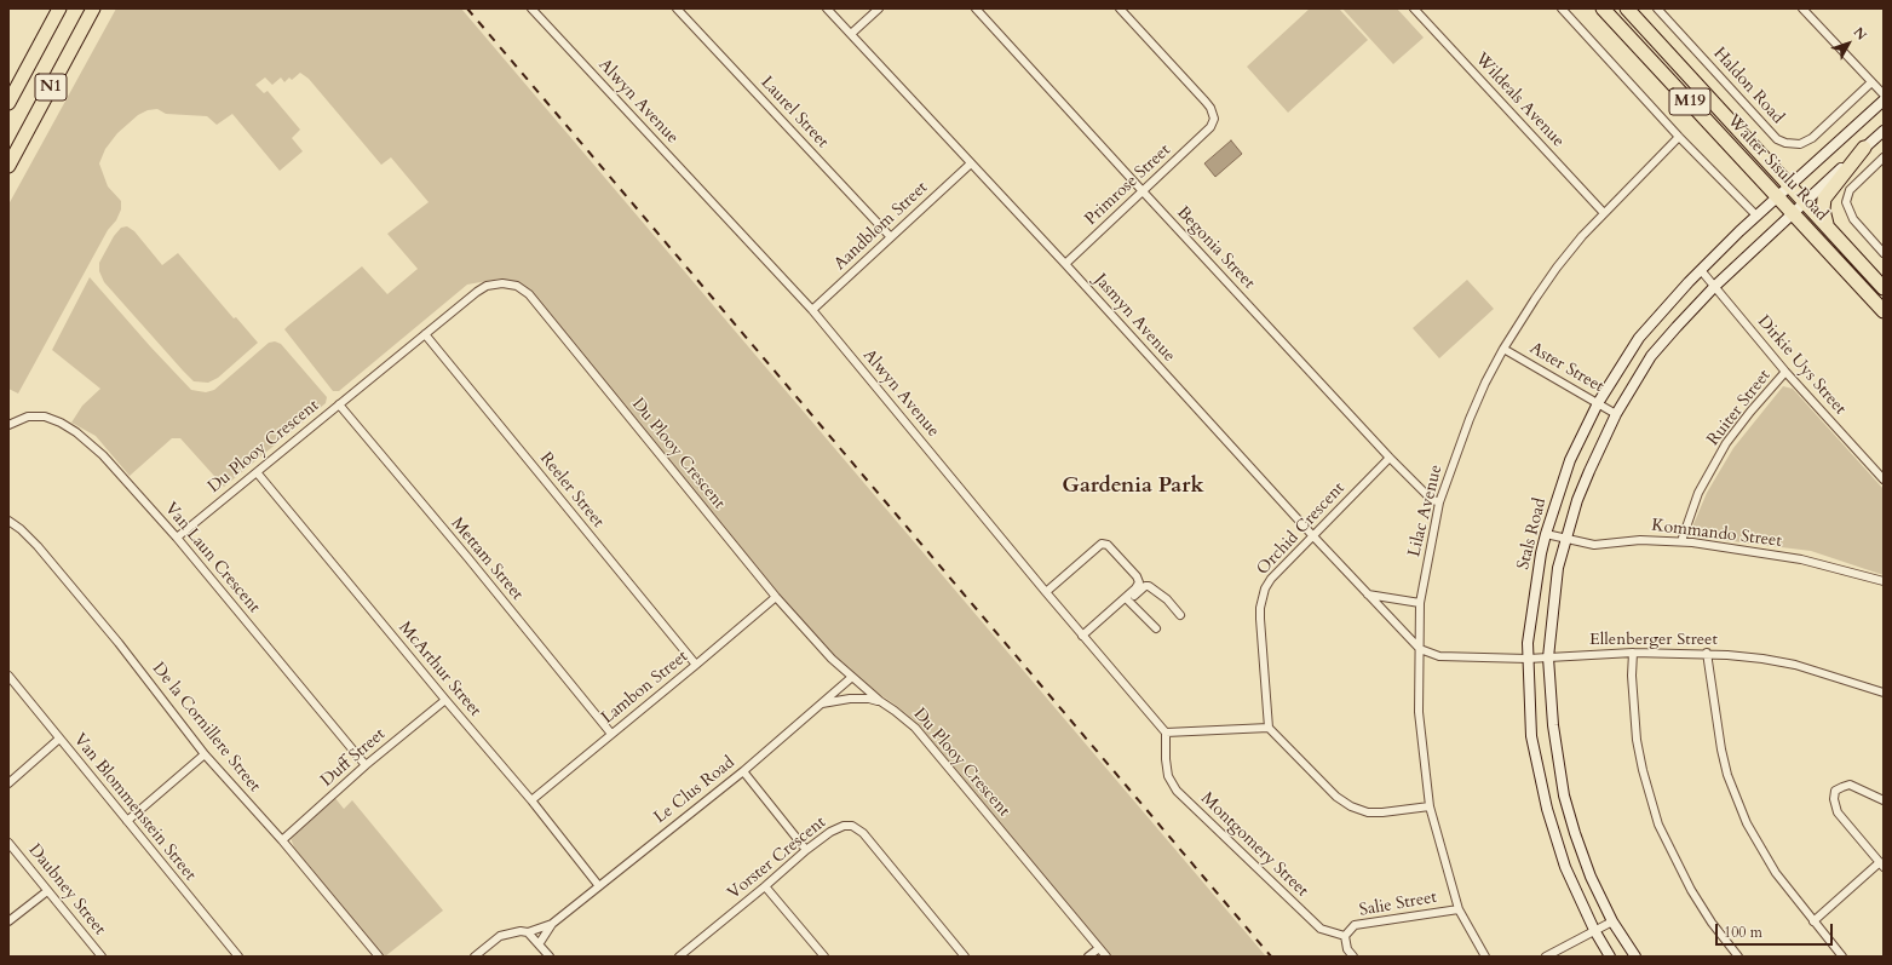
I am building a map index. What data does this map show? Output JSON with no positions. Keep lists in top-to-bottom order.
{
  "streets": {
    "highway": ["N1", "M19", "Walter Sisulu Road"],
    "street": [
      "Haldon Road",
      "Wildeals Avenue",
      "Alwyn Avenue",
      "Laurel Street",
      "Primrose Street",
      "Aandblom Street",
      "Begonia Street",
      "Jasmyn Avenue",
      "Dirkie Uys Street",
      "Aster Street",
      "Ruiter Street",
      "Du Plooy Crescent",
      "Reeler Street",
      "Lilac Avenue",
      "Orchid Crescent",
      "Stals Road",
      "Kommando Street",
      "Van Laun Crescent",
      "Mettam Street",
      "Ellenberger Street",
      "McArthur Street",
      "Lambon Street",
      "De la Cornillere Street",
      "Duff Street",
      "Le Clus Road",
      "Van Blommenstein Street",
      "Montgomery Street",
      "Vorster Crescent",
      "Daubney Street",
      "Salie Street"
    ]
  },
  "crossings": [
    ["Wildeals Avenue", "Lilac Avenue"],
    ["Alwyn Avenue", "Aandblom Street"],
    ["Alwyn Avenue", "Montgomery Street"],
    ["Laurel Street", "Aandblom Street"],
    ["Walter Sisulu Road", "Stals Road"],
    ["Primrose Street", "Begonia Street"],
    ["Primrose Street", "Jasmyn Avenue"],
    ["Aandblom Street", "Jasmyn Avenue"],
    ["Begonia Street", "Lilac Avenue"],
    ["Begonia Street", "Orchid Crescent"],
    ["Jasmyn Avenue", "Lilac Avenue"],
    ["Jasmyn Avenue", "Orchid Crescent"],
    ["Jasmyn Avenue", "Ellenberger Street"],
    ["Dirkie Uys Street", "Ruiter Street"],
    ["Dirkie Uys Street", "Stals Road"],
    ["Aster Street", "Lilac Avenue"],
    ["Aster Street", "Stals Road"],
    ["Ruiter Street", "Kommando Street"],
    ["Du Plooy Crescent", "Reeler Street"],
    ["Du Plooy Crescent", "Van Laun Crescent"],
    ["Du Plooy Crescent", "Mettam Street"],
    ["Du Plooy Crescent", "McArthur Street"],
    ["Du Plooy Crescent", "Lambon Street"],
    ["Du Plooy Crescent", "Le Clus Road"],
    ["Reeler Street", "Lambon Street"],
    ["Lilac Avenue", "Ellenberger Street"],
    ["Lilac Avenue", "Salie Street"],
    ["Stals Road", "Kommando Street"],
    ["Stals Road", "Ellenberger Street"],
    ["Van Laun Crescent", "Duff Street"],
    ["Mettam Street", "Lambon Street"],
    ["McArthur Street", "Lambon Street"],
    ["McArthur Street", "Duff Street"],
    ["McArthur Street", "Le Clus Road"],
    ["De la Cornillere Street", "Duff Street"],
    ["Montgomery Street", "Salie Street"]
  ],
  "districts": ["Gardenia Park"],
  "scale_bar": "100 m",
  "north": "top right"
}
